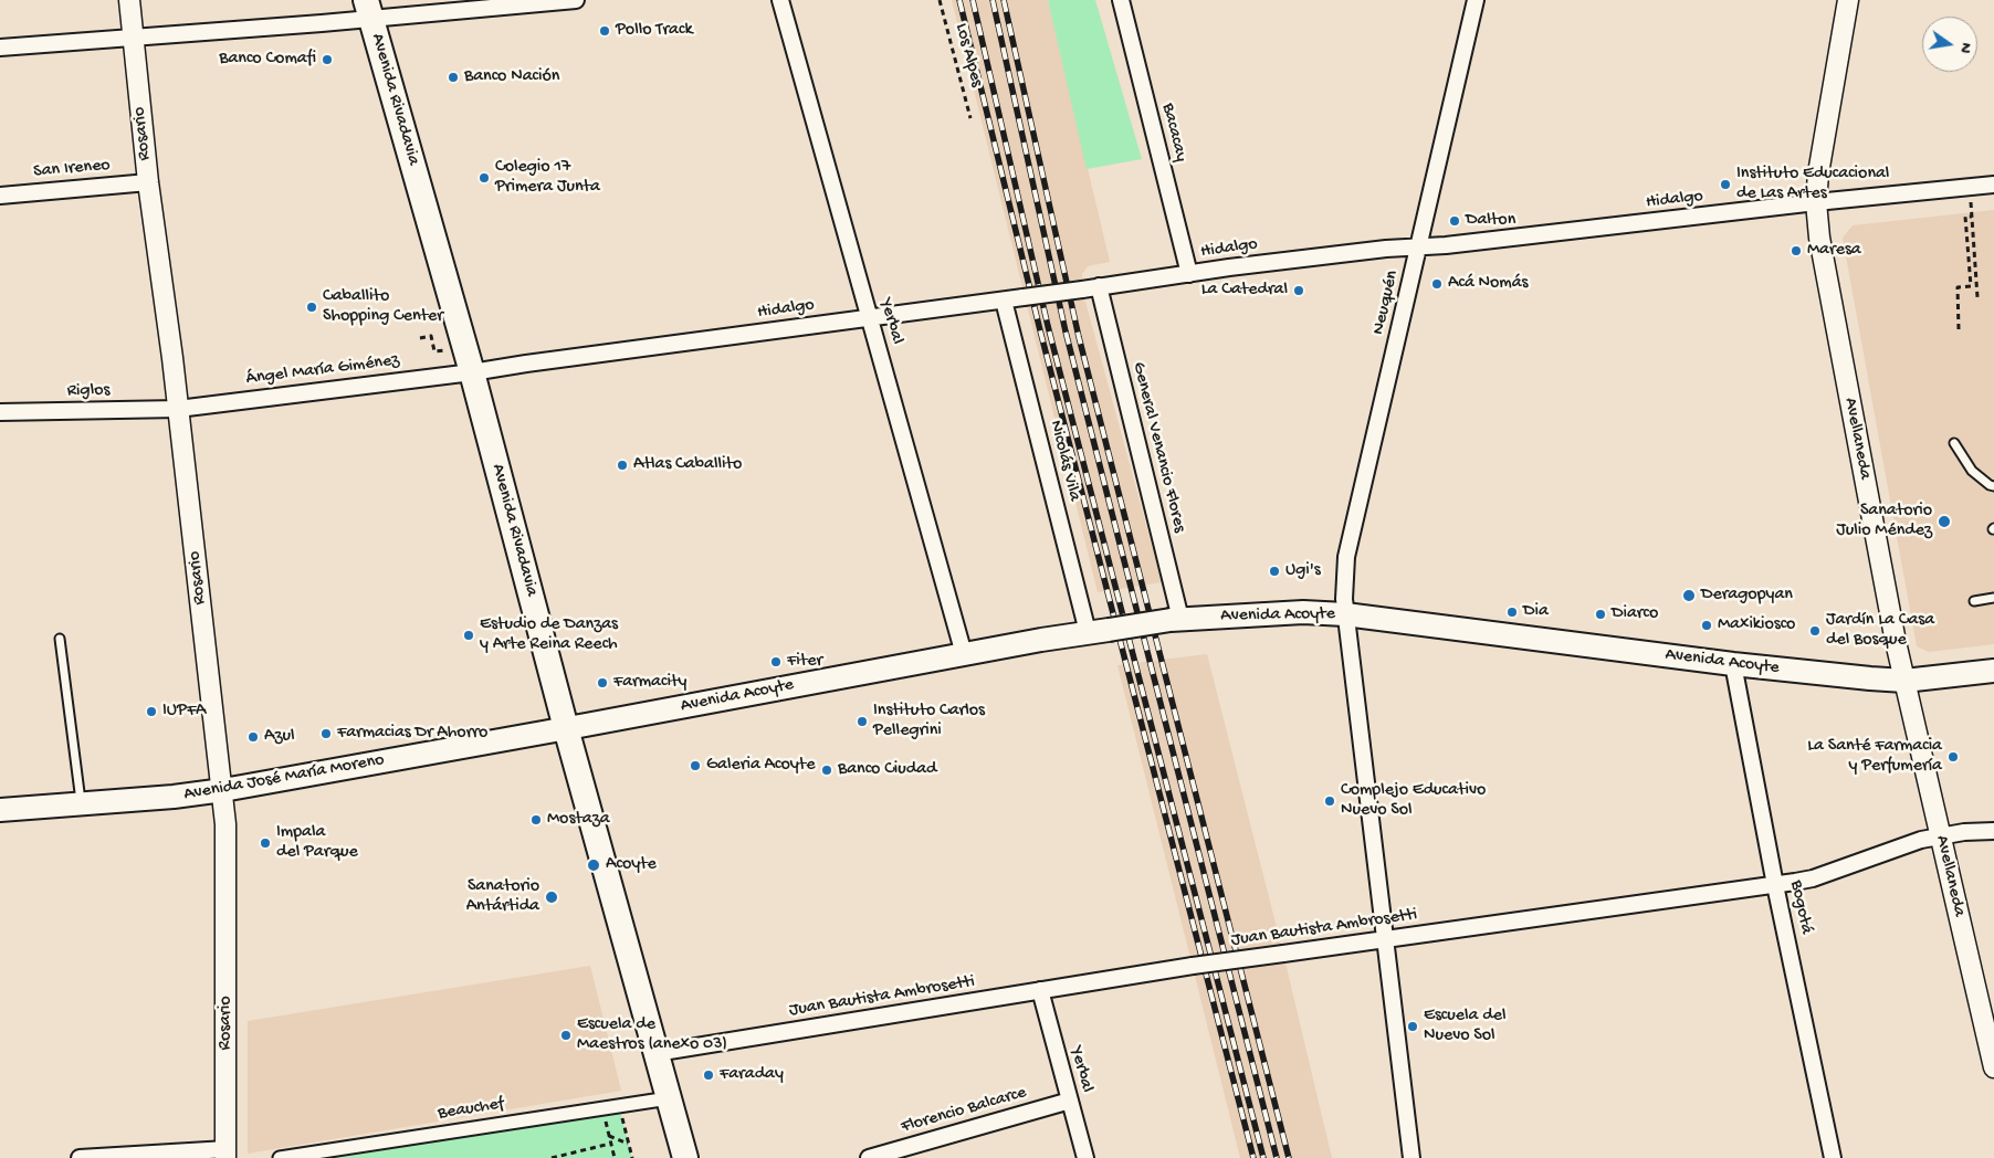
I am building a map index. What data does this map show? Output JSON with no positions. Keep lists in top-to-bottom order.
{
  "streets": {
    "main road": ["Avenida Rivadavia", "Avenida Acoyte", "Avenida José María Moreno"],
    "street": [
      "Bacacay",
      "Rosario",
      "San Ireneo",
      "Hidalgo",
      "Neuquén",
      "Yerbal",
      "Ángel María Giménez",
      "Riglos",
      "Avellaneda",
      "General Venancio Flores",
      "Nicolás Vila",
      "Bogotá",
      "Juan Bautista Ambrosetti",
      "Beauchef",
      "Florencio Balcarce"
    ],
    "path": ["Los Alpes"]
  },
  "crossings": [
    ["Avenida Rivadavia", "Hidalgo"],
    ["Avenida Rivadavia", "Ángel María Giménez"],
    ["Avenida Rivadavia", "Avenida Acoyte"],
    ["Avenida Rivadavia", "Avenida José María Moreno"],
    ["Avenida Rivadavia", "Juan Bautista Ambrosetti"],
    ["Avenida Rivadavia", "Beauchef"],
    ["Bacacay", "Hidalgo"],
    ["Rosario", "San Ireneo"],
    ["Rosario", "Ángel María Giménez"],
    ["Rosario", "Riglos"],
    ["Rosario", "Avenida José María Moreno"],
    ["Hidalgo", "Neuquén"],
    ["Hidalgo", "Yerbal"],
    ["Hidalgo", "Ángel María Giménez"],
    ["Hidalgo", "Avellaneda"],
    ["Hidalgo", "General Venancio Flores"],
    ["Hidalgo", "Nicolás Vila"],
    ["Neuquén", "Avenida Acoyte"],
    ["Neuquén", "Juan Bautista Ambrosetti"],
    ["Yerbal", "Avenida Acoyte"],
    ["Yerbal", "Juan Bautista Ambrosetti"],
    ["Yerbal", "Florencio Balcarce"],
    ["Ángel María Giménez", "Riglos"],
    ["Avellaneda", "Avenida Acoyte"],
    ["Avellaneda", "Juan Bautista Ambrosetti"],
    ["General Venancio Flores", "Avenida Acoyte"],
    ["Nicolás Vila", "Avenida Acoyte"],
    ["Avenida Acoyte", "Avenida José María Moreno"],
    ["Avenida Acoyte", "Bogotá"],
    ["Bogotá", "Juan Bautista Ambrosetti"]
  ],
  "places": [
    "Pollo Track",
    "Banco Comafi",
    "Banco Nación",
    "Colegio 17 Primera Junta",
    "Instituto Educacional de Las Artes",
    "Dalton",
    "Maresa",
    "Acá Nomás",
    "La Catedral",
    "Caballito Shopping Center",
    "Atlas Caballito",
    "Sanatorio Julio Méndez",
    "Ugi's",
    "Deragopyan",
    "Dia",
    "Diarco",
    "Maxikiosco",
    "Jardín La Casa del Bosque",
    "Estudio de Danzas y Arte Reina Reech",
    "Fiter",
    "Farmacity",
    "IUPFA",
    "Instituto Carlos Pellegrini",
    "Farmacias Dr Ahorro",
    "Azul",
    "La Santé Farmacia y Perfumería",
    "Galeria Acoyte",
    "Banco Ciudad",
    "Complejo Educativo Nuevo Sol",
    "Mostaza",
    "Impala del Parque",
    "Acoyte",
    "Sanatorio Antártida",
    "Escuela del Nuevo Sol",
    "Escuela de Maestros (anexo 03)",
    "Faraday"
  ],
  "north": "right"
}
